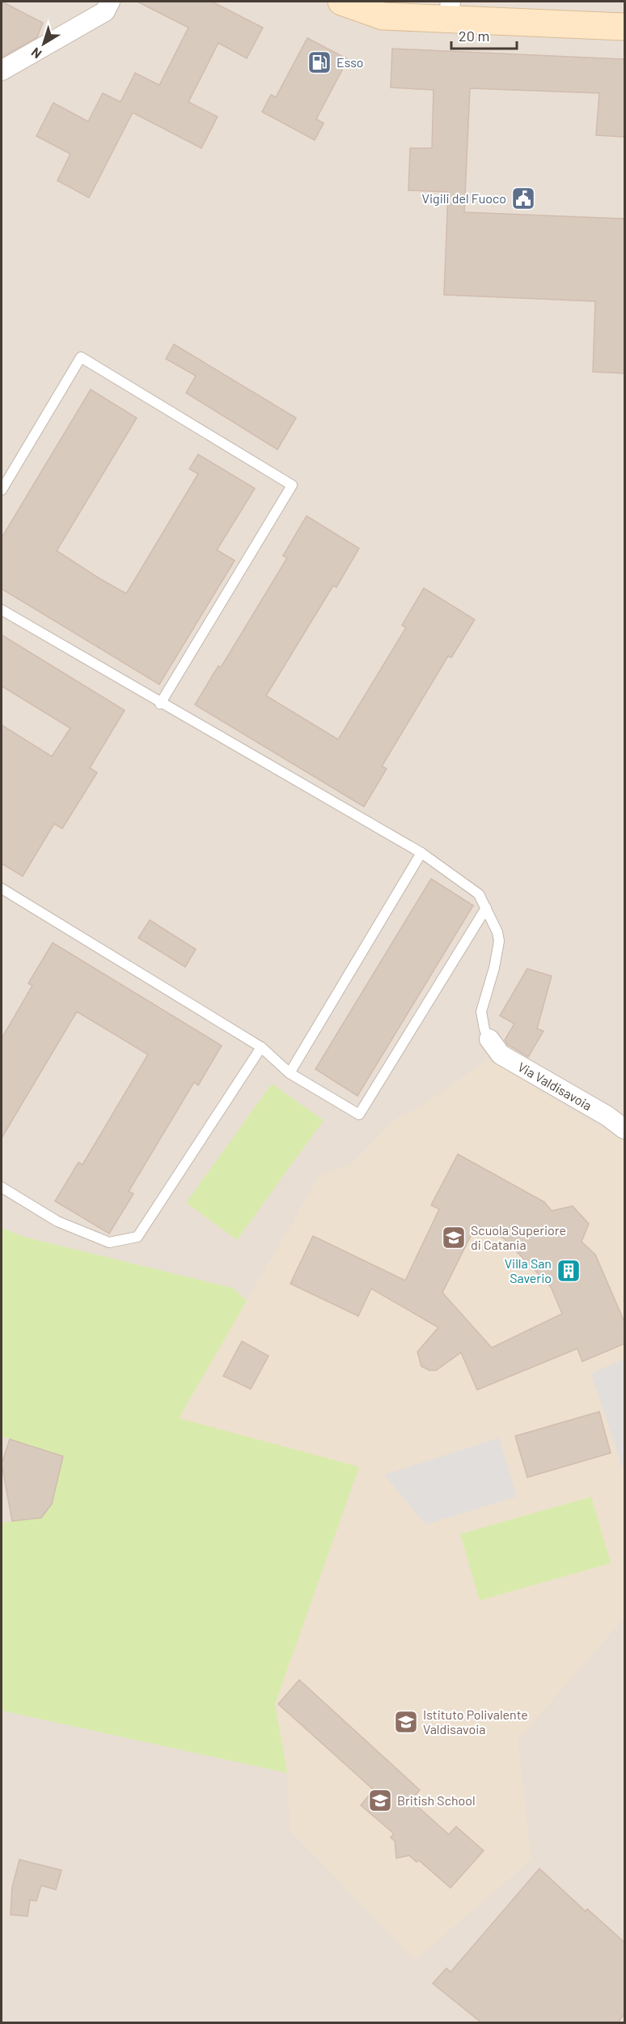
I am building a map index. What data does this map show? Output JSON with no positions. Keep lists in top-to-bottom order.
{
  "streets": {
    "street": ["Via Valdisavoia"]
  },
  "places": {
    "fuel station": ["Esso"],
    "public building": ["Vigili del Fuoco"],
    "school or university": ["Scuola Superiore di Catania", "Istituto Polivalente Valdisavoia", "British School"],
    "building": ["Villa San Saverio"]
  },
  "scale_bar": "20 m",
  "north": "bottom left"
}
